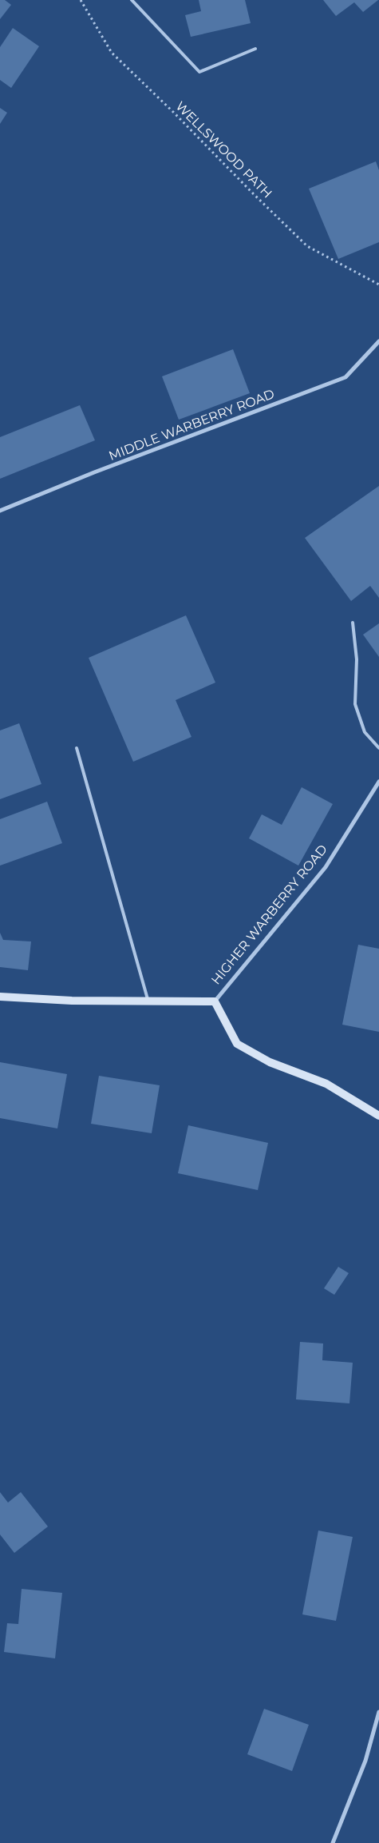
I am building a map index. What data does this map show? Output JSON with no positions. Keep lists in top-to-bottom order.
{
  "streets": {
    "street": ["MIDDLE WARBERRY ROAD", "HIGHER WARBERRY ROAD"],
    "path": ["WELLSWOOD PATH"]
  }
}
